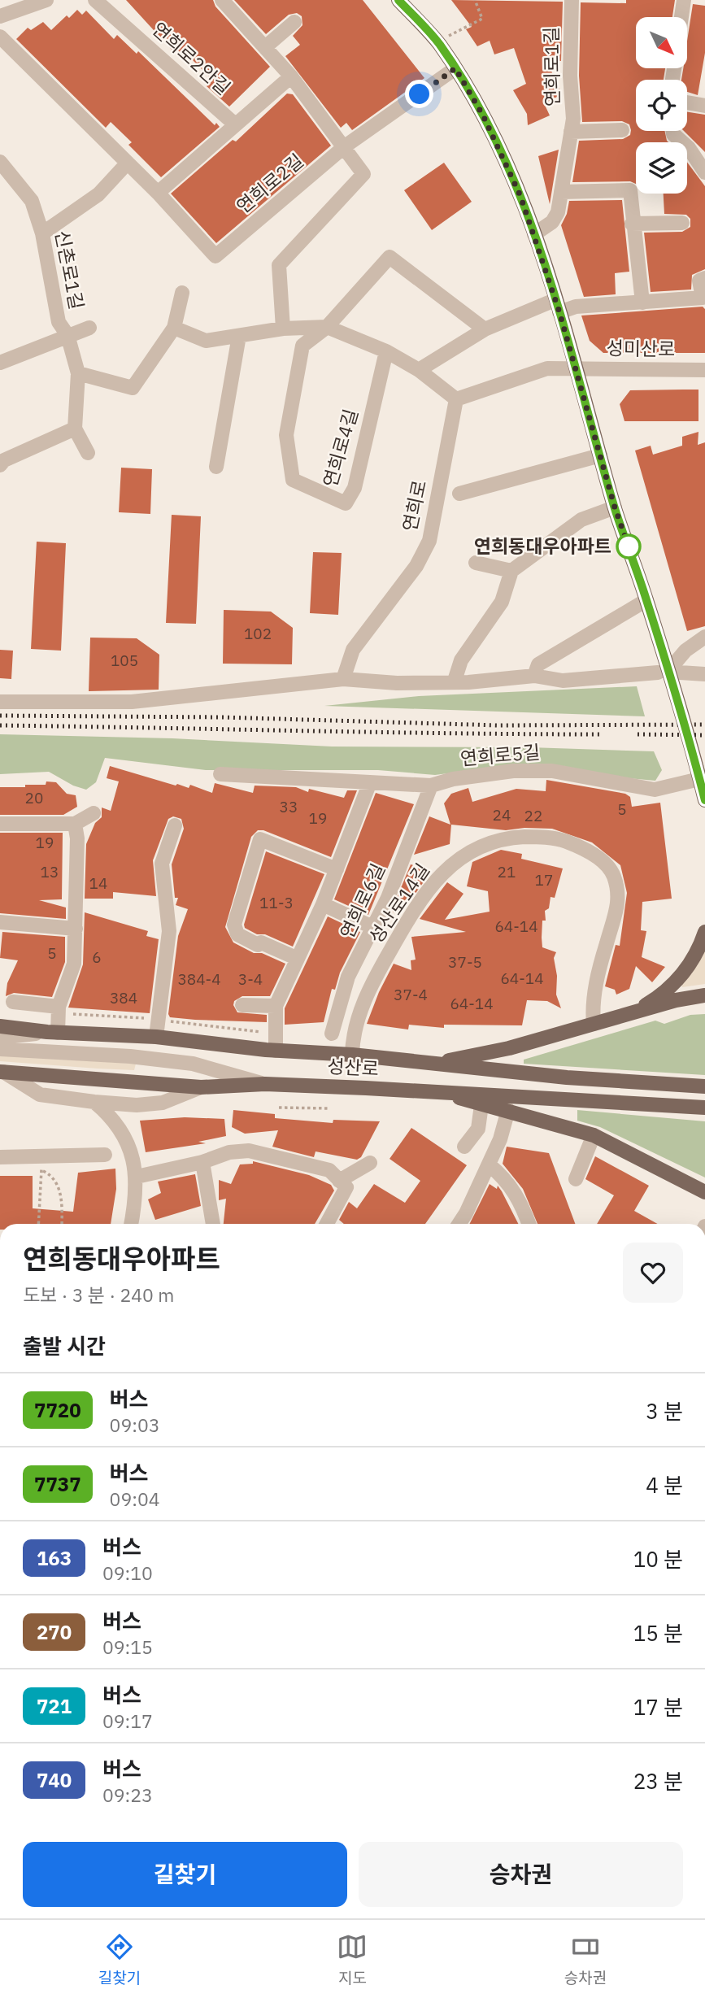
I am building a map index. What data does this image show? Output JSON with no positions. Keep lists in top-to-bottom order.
{
  "streets": {
    "main road": ["성산로"],
    "street": [
      "연희로2안길",
      "연희로1길",
      "연희로2길",
      "신촌로1길",
      "성미산로",
      "연희로4길",
      "연희로",
      "연희로5길",
      "연희로6길",
      "성산로14길"
    ]
  },
  "crossings": [
    ["연희로5길", "연희로6길"],
    ["성산로14길", "성산로"]
  ],
  "places": ["연희동대우아파트"],
  "lines": ["bus line 7720"],
  "house_numbers": [
    "102",
    "105",
    "20",
    "33",
    "5",
    "24",
    "22",
    "19",
    "19",
    "13",
    "21",
    "17",
    "14",
    "11-3",
    "64-14",
    "5",
    "6",
    "37-5",
    "64-14",
    "384-4",
    "3-4",
    "37-4",
    "384",
    "64-14"
  ],
  "north": "bottom right",
  "page": {
    "heading": [
      ["연희동대우아파트", "도보 · 3 분 · 240 m"],
      "출발 시간"
    ],
    "list": [
      {
        "mark": "7720",
        "name": "버스",
        "note": "09:03",
        "value": "3 분"
      },
      {
        "mark": "7737",
        "name": "버스",
        "note": "09:04",
        "value": "4 분"
      },
      {
        "mark": "163",
        "name": "버스",
        "note": "09:10",
        "value": "10 분"
      },
      {
        "mark": "270",
        "name": "버스",
        "note": "09:15",
        "value": "15 분"
      },
      {
        "mark": "721",
        "name": "버스",
        "note": "09:17",
        "value": "17 분"
      },
      {
        "mark": "740",
        "name": "버스",
        "note": "09:23",
        "value": "23 분"
      }
    ],
    "buttons": ["길찾기", "승차권"],
    "tabs": ["길찾기", "지도", "승차권"]
  }
}
